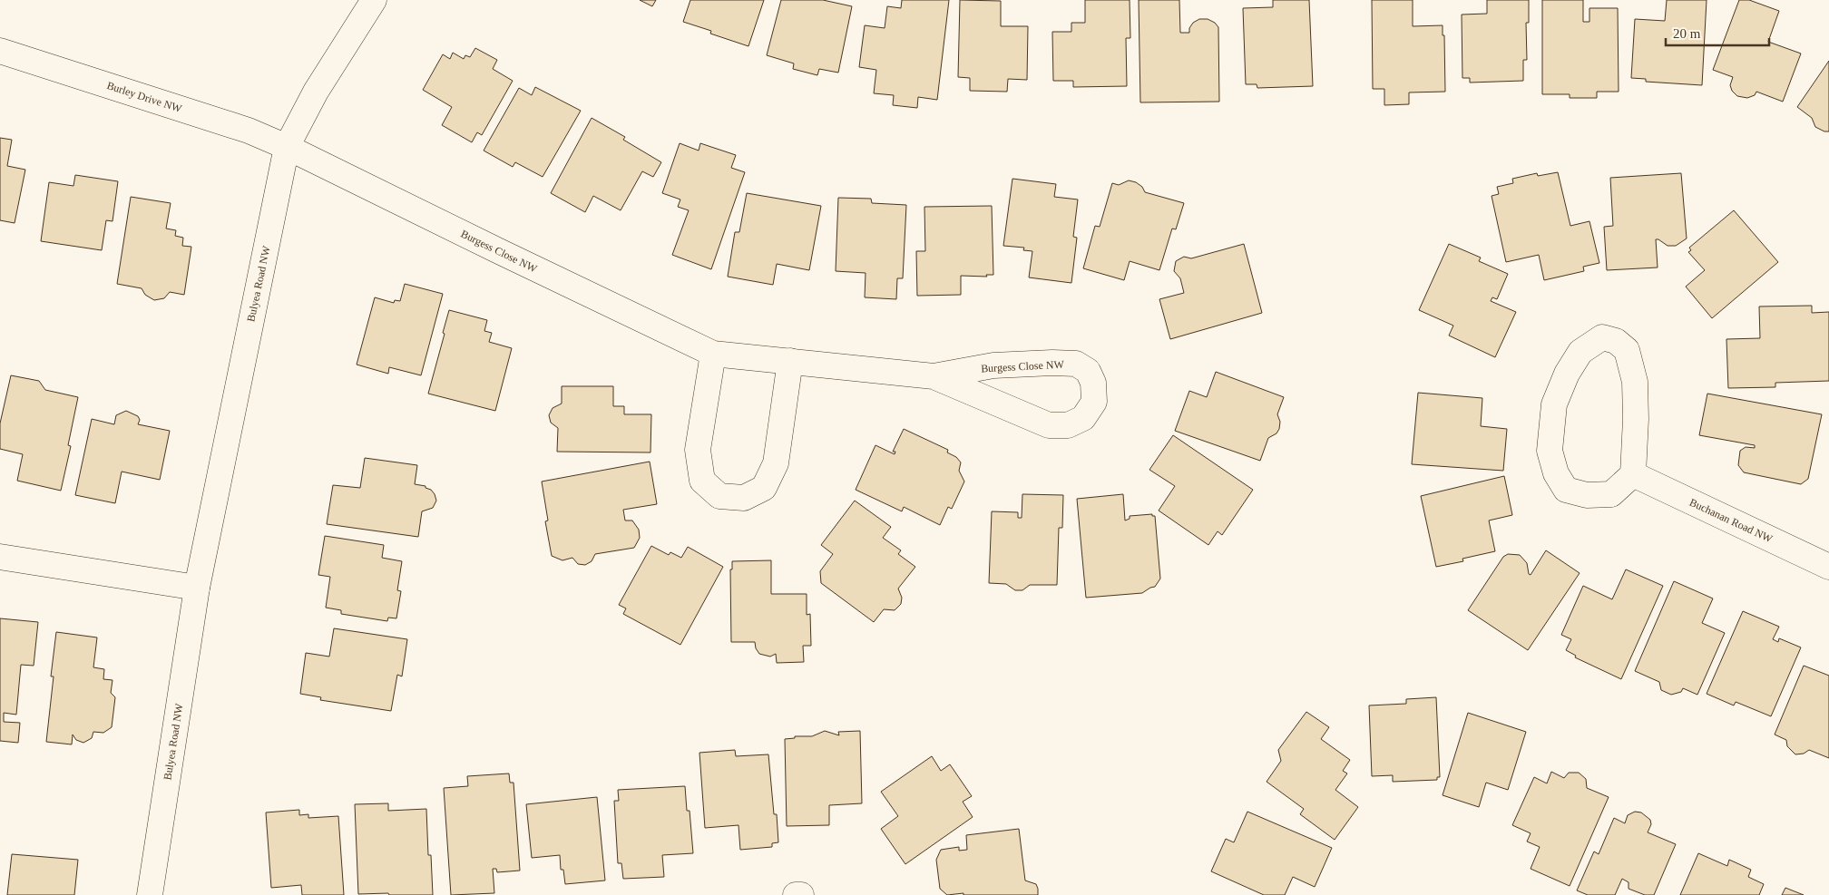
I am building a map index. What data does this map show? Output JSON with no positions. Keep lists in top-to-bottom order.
{
  "streets": {
    "street": [
      "Burley Drive NW",
      "Burgess Close NW",
      "Bulyea Road NW",
      "Buchanan Road NW"
    ]
  },
  "crossings": [
    ["Burley Drive NW", "Burgess Close NW"],
    ["Burley Drive NW", "Bulyea Road NW"],
    ["Burgess Close NW", "Bulyea Road NW"]
  ],
  "scale_bar": "20 m"
}
